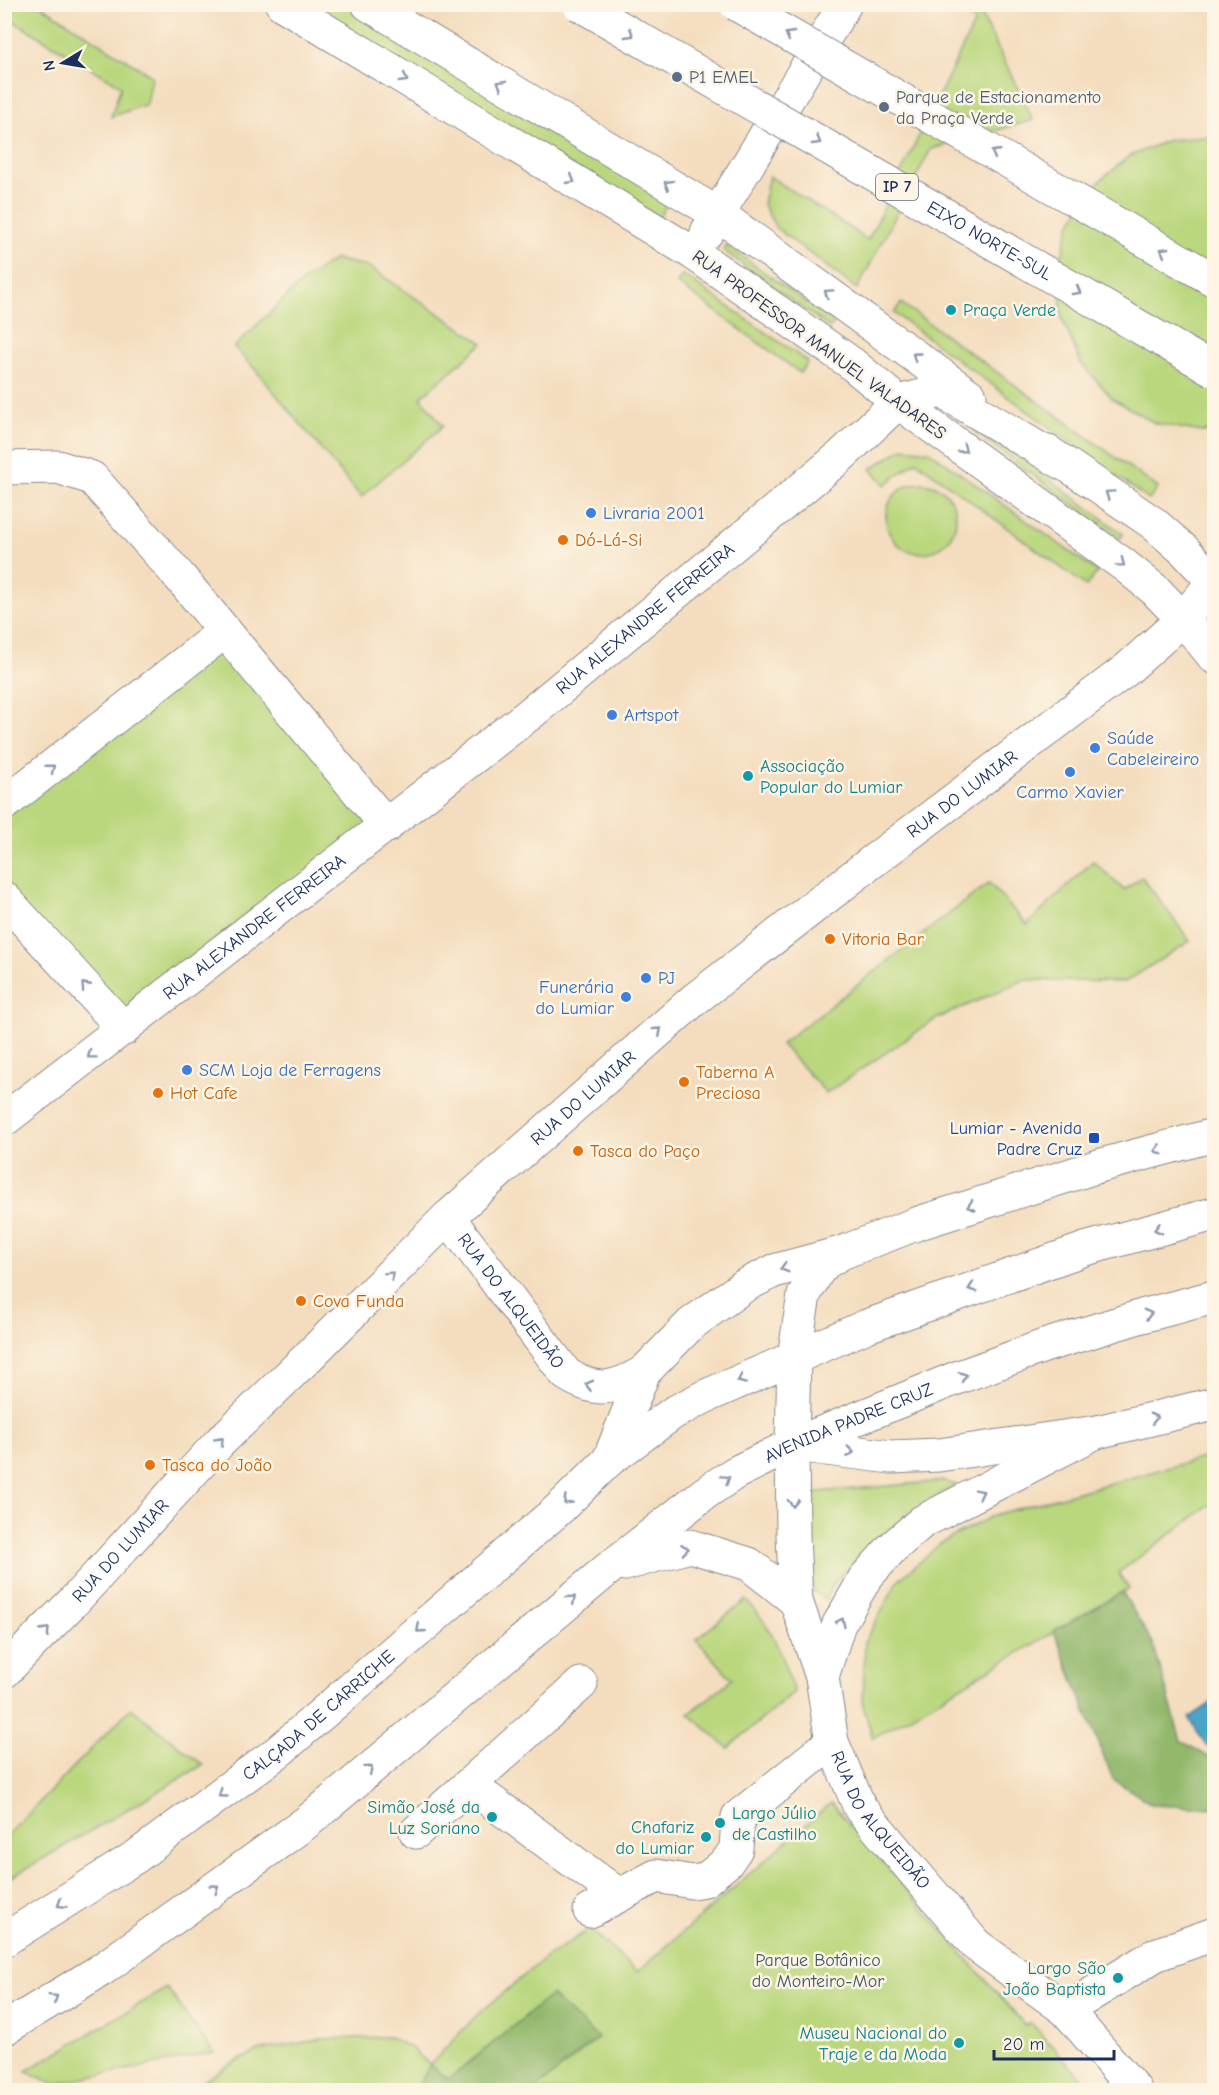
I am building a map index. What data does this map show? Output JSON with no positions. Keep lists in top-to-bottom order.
{
  "streets": {
    "main road": [
      "IP 7",
      "EIXO NORTE-SUL",
      "RUA PROFESSOR MANUEL VALADARES",
      "RUA ALEXANDRE FERREIRA",
      "RUA DO LUMIAR",
      "RUA DO ALQUEIDÃO",
      "AVENIDA PADRE CRUZ",
      "CALÇADA DE CARRICHE"
    ]
  },
  "crossings": [
    ["RUA PROFESSOR MANUEL VALADARES", "RUA ALEXANDRE FERREIRA"],
    ["RUA PROFESSOR MANUEL VALADARES", "RUA DO LUMIAR"],
    ["RUA DO LUMIAR", "RUA DO ALQUEIDÃO"],
    ["RUA DO ALQUEIDÃO", "AVENIDA PADRE CRUZ"]
  ],
  "one_way": ["RUA DO LUMIAR", "CALÇADA DE CARRICHE"],
  "parks": ["Parque Botânico do Monteiro-Mor"],
  "places": {
    "other": [
      "P1 EMEL",
      "Parque de Estacionamento da Praça Verde",
      "Praça Verde",
      "Livraria 2001",
      "Dó-Lá-Si",
      "Artspot",
      "Saúde Cabeleireiro",
      "Carmo Xavier",
      "Associação Popular do Lumiar",
      "Vitoria Bar",
      "PJ",
      "Funerária do Lumiar",
      "SCM Loja de Ferragens",
      "Taberna A Preciosa",
      "Hot Cafe",
      "Tasca do Paço",
      "Cova Funda",
      "Tasca do João",
      "Simão José da Luz Soriano",
      "Largo Júlio de Castilho",
      "Chafariz do Lumiar",
      "Largo São João Baptista",
      "Museu Nacional do Traje e da Moda"
    ],
    "transit": ["Lumiar - Avenida Padre Cruz"]
  },
  "scale_bar": "20 m",
  "north": "left"
}
